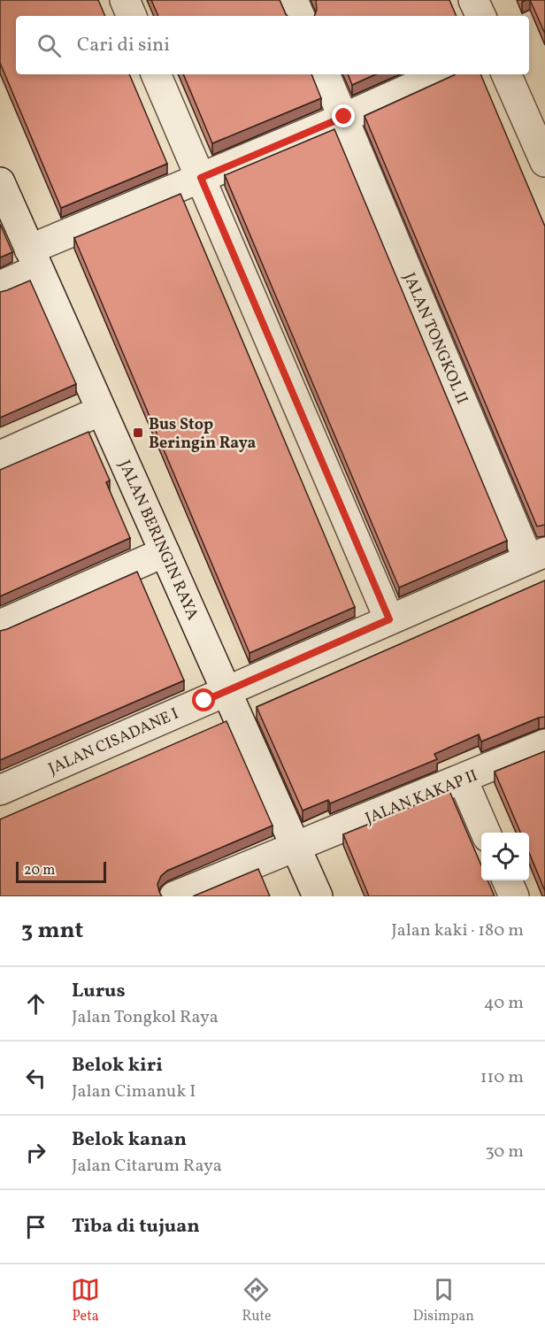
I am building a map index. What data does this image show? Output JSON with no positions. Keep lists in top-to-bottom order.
{
  "streets": {
    "street": [
      "JALAN TONGKOL II",
      "JALAN BERINGIN RAYA",
      "JALAN CISADANE I",
      "JALAN KAKAP II"
    ]
  },
  "crossings": [
    ["JALAN TONGKOL II", "JALAN CISADANE I"],
    ["JALAN BERINGIN RAYA", "JALAN CISADANE I"],
    ["JALAN BERINGIN RAYA", "JALAN KAKAP II"]
  ],
  "places": {
    "transit": ["Bus Stop Beringin Raya"]
  },
  "scale_bar": "20 m",
  "page": {
    "search": "Cari di sini",
    "scale": "20 m",
    "heading": ["3 mnt", "Jalan kaki · 180 m"],
    "list": [
      ["Lurus", "Jalan Tongkol Raya", "40 m"],
      ["Belok kiri", "Jalan Cimanuk I", "110 m"],
      ["Belok kanan", "Jalan Citarum Raya", "30 m"],
      "Tiba di tujuan"
    ],
    "nav": ["Peta", "Rute", "Disimpan"]
  }
}
